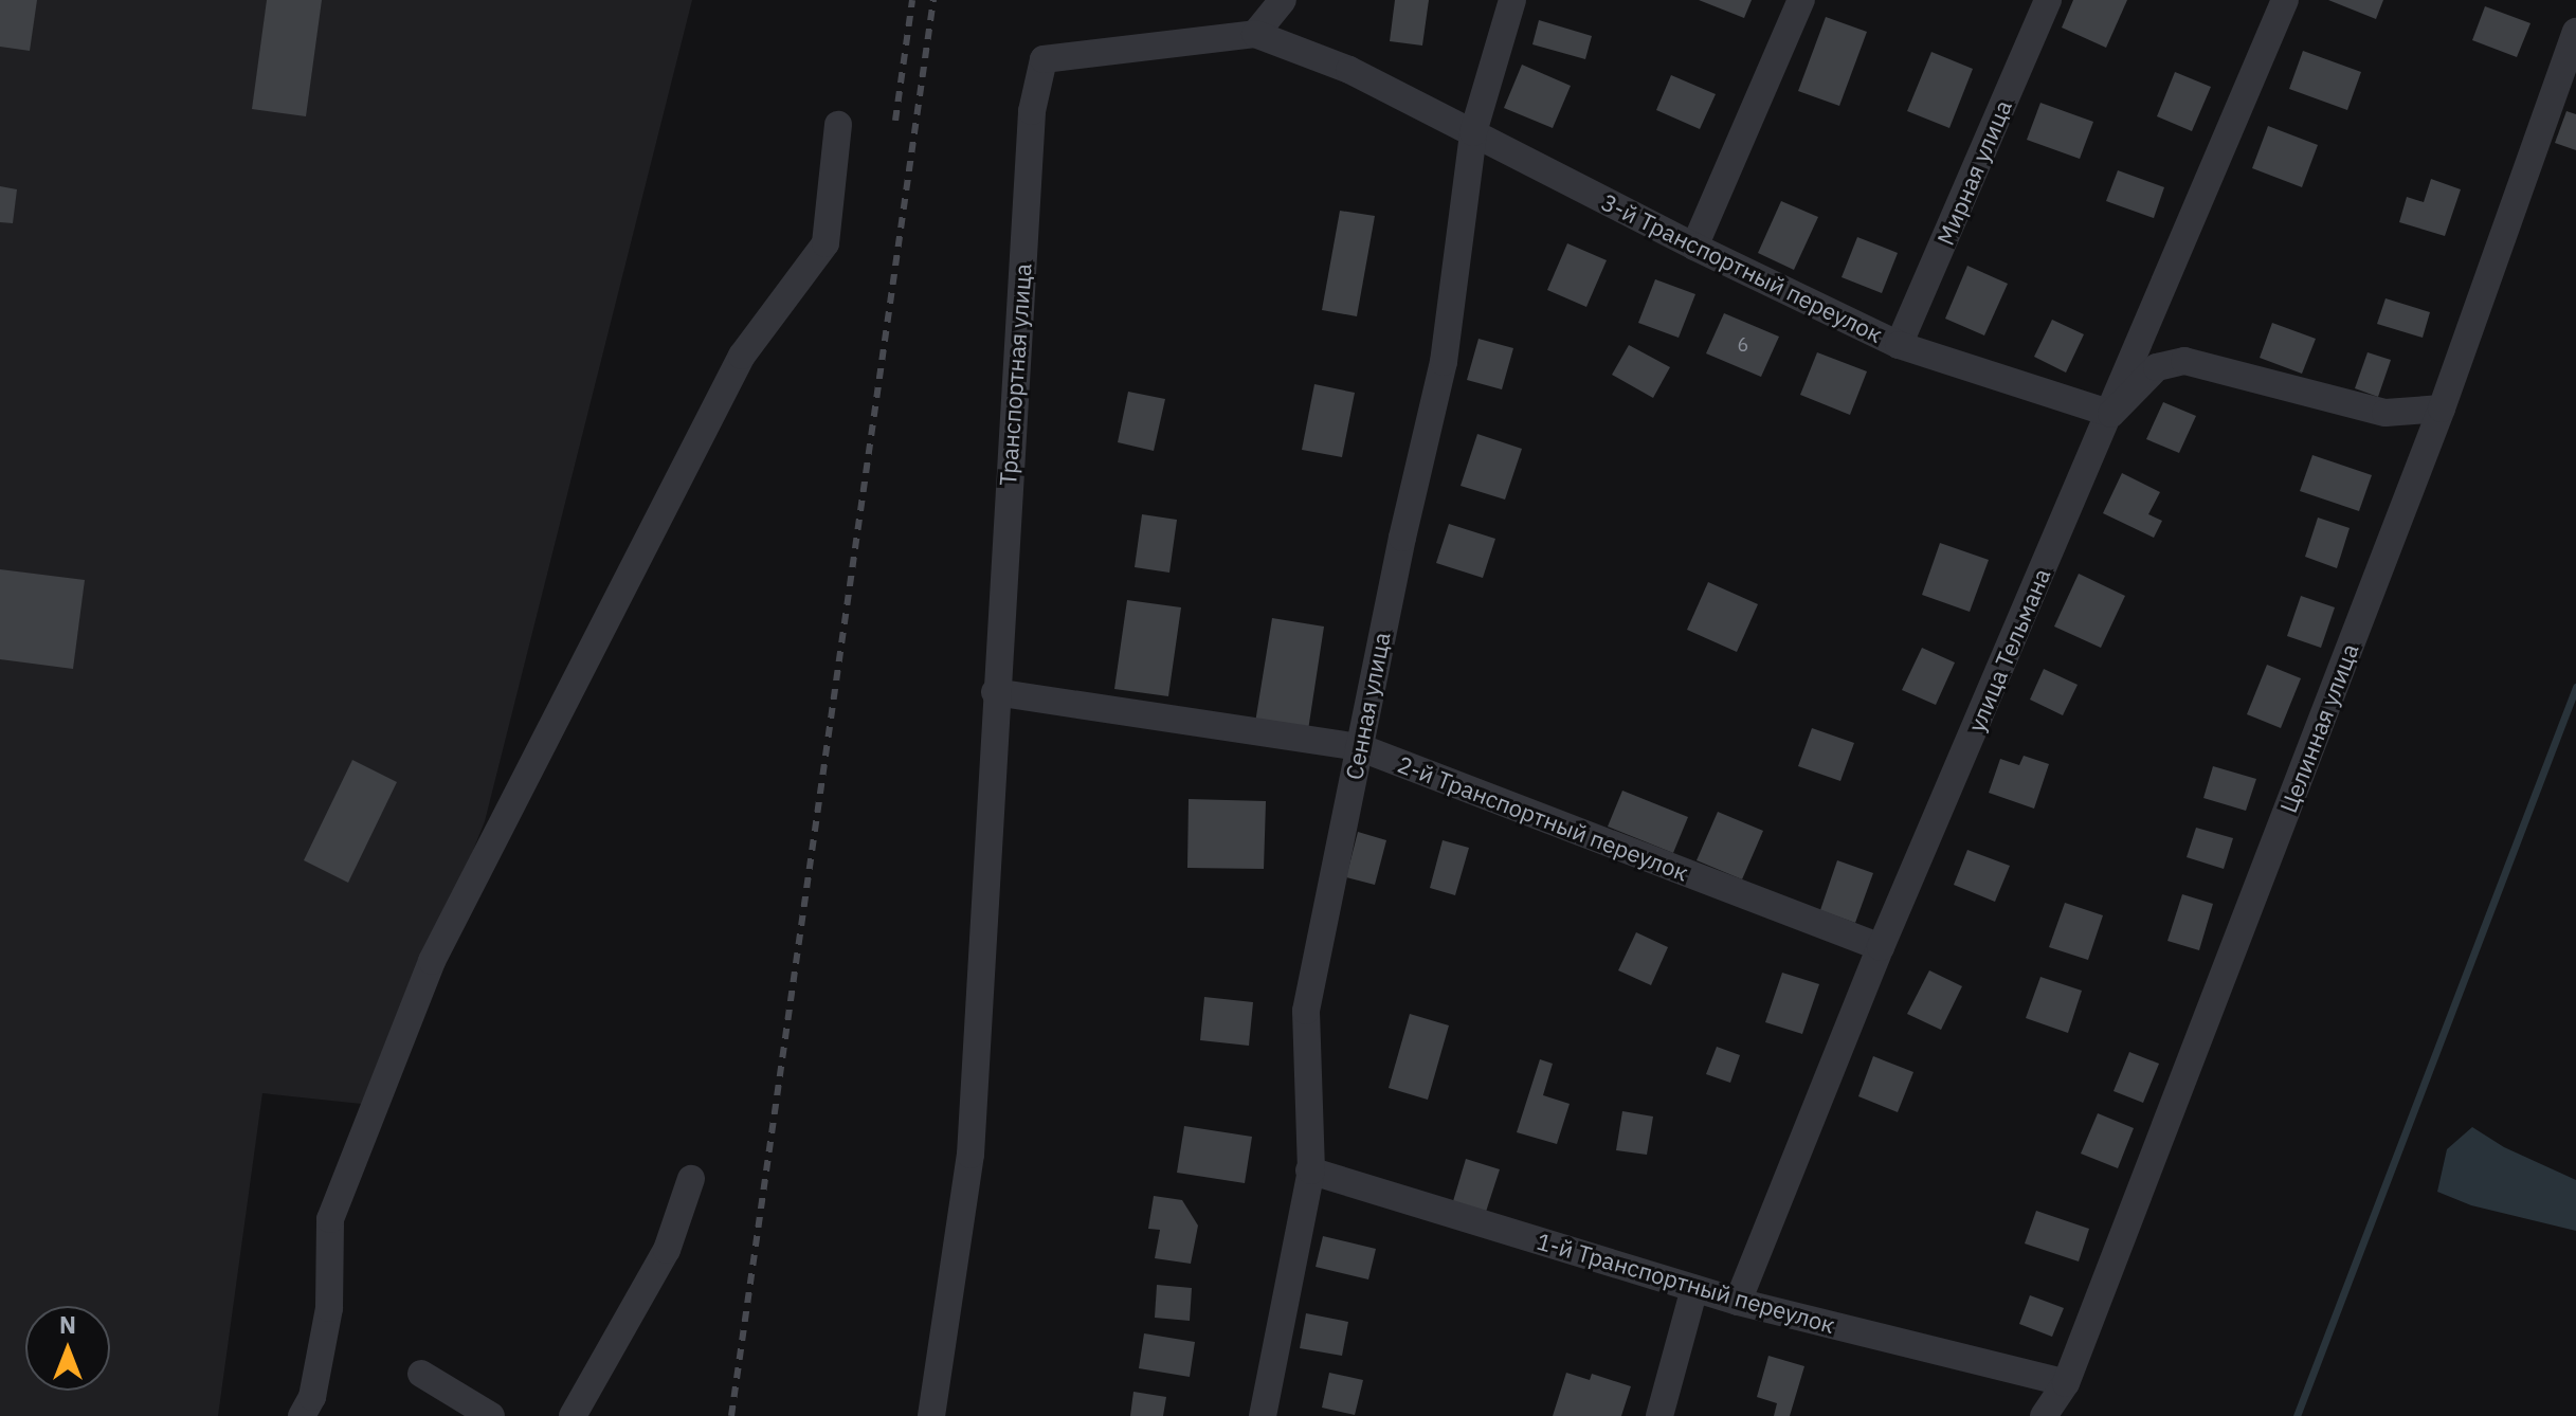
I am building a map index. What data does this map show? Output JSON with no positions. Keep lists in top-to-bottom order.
{
  "streets": {
    "street": [
      "Мирная улица",
      "3-й Транспортный переулок",
      "Транспортная улица",
      "улица Тельмана",
      "Сенная улица",
      "Целинная улица",
      "2-й Транспортный переулок",
      "1-й Транспортный переулок"
    ]
  },
  "crossings": [
    ["Мирная улица", "3-й Транспортный переулок"],
    ["3-й Транспортный переулок", "Транспортная улица"],
    ["3-й Транспортный переулок", "улица Тельмана"],
    ["3-й Транспортный переулок", "Сенная улица"],
    ["Транспортная улица", "2-й Транспортный переулок"],
    ["улица Тельмана", "2-й Транспортный переулок"],
    ["улица Тельмана", "1-й Транспортный переулок"],
    ["Сенная улица", "2-й Транспортный переулок"],
    ["Сенная улица", "1-й Транспортный переулок"],
    ["Целинная улица", "1-й Транспортный переулок"]
  ],
  "house_numbers": ["6"],
  "north": "top"
}
